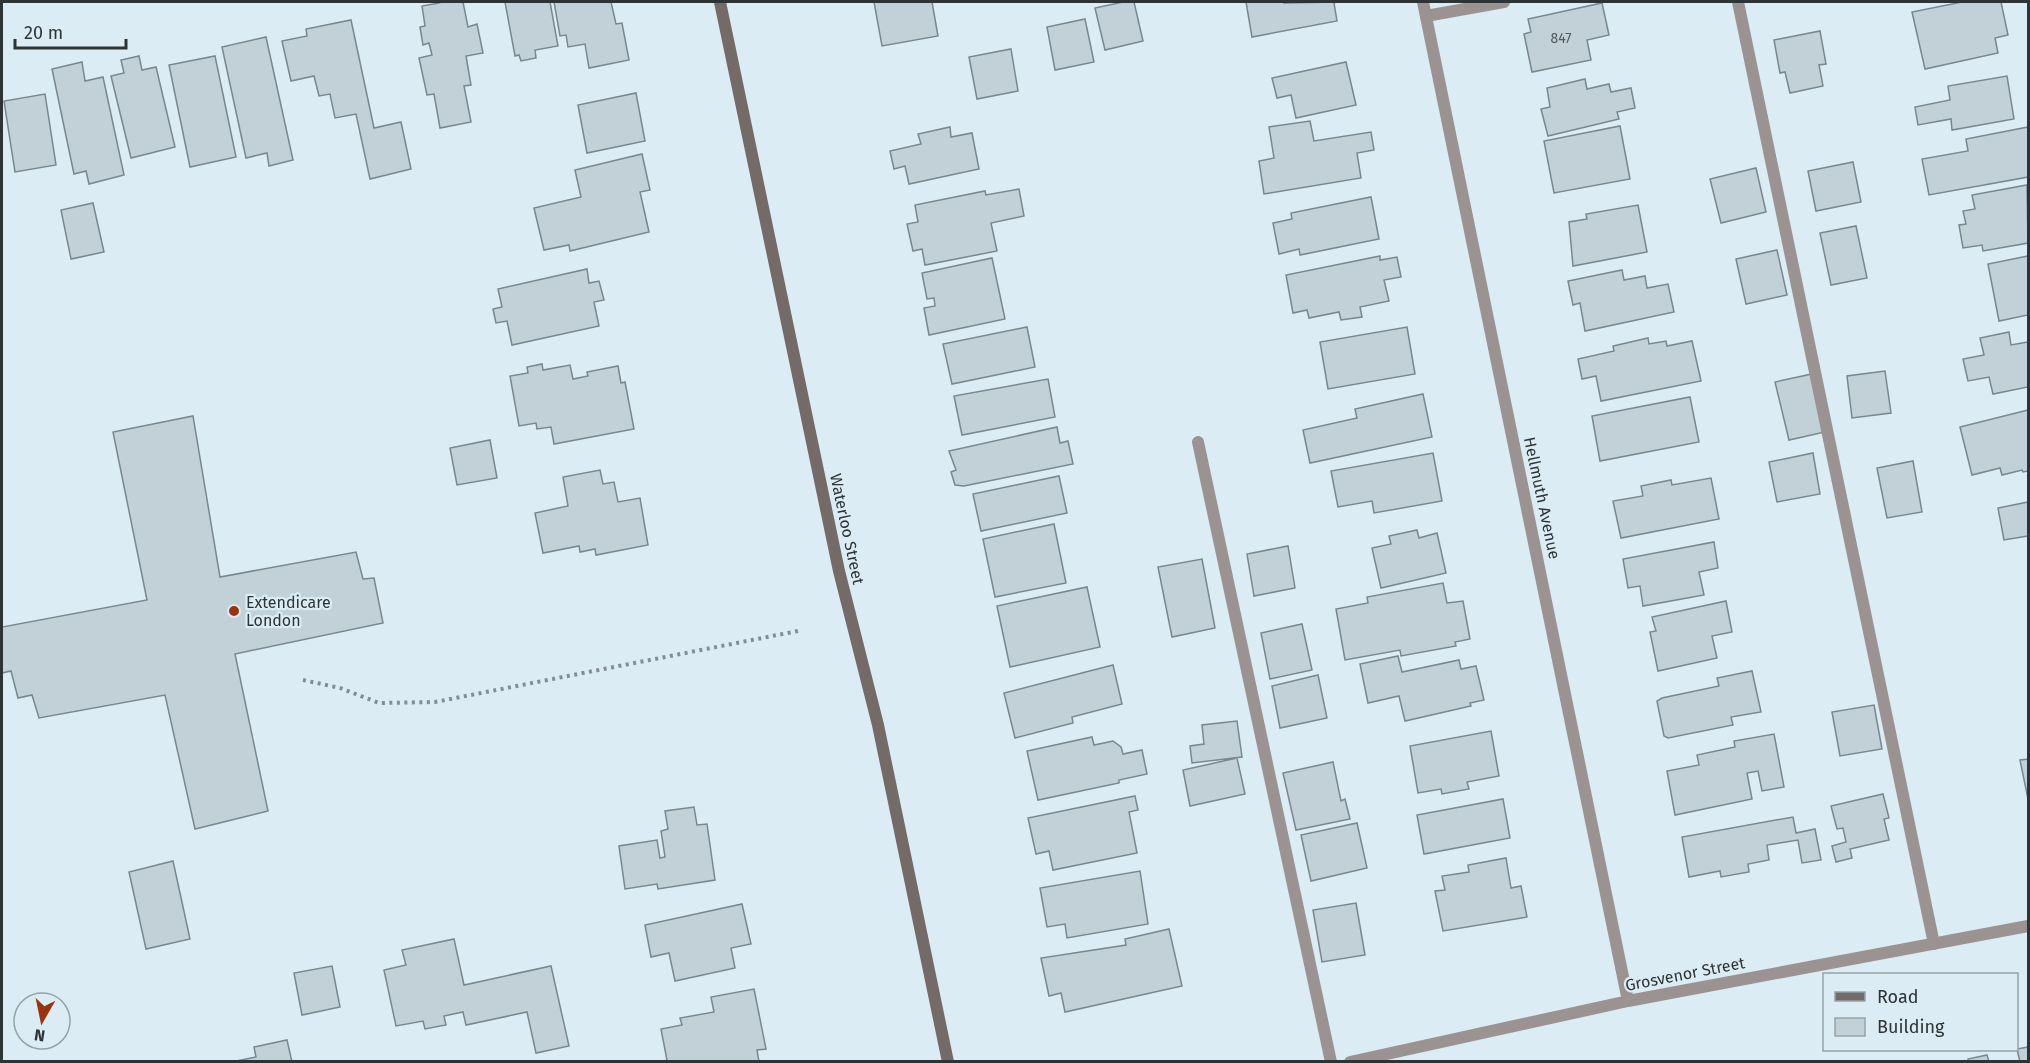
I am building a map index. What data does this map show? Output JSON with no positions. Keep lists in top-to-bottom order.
{
  "streets": {
    "street": ["Hellmuth Avenue", "Waterloo Street", "Grosvenor Street"]
  },
  "crossings": [
    ["Hellmuth Avenue", "Grosvenor Street"]
  ],
  "places": ["Extendicare London"],
  "house_numbers": ["847"],
  "legend": ["Road", "Building"],
  "scale_bar": "20 m",
  "north": "bottom"
}
